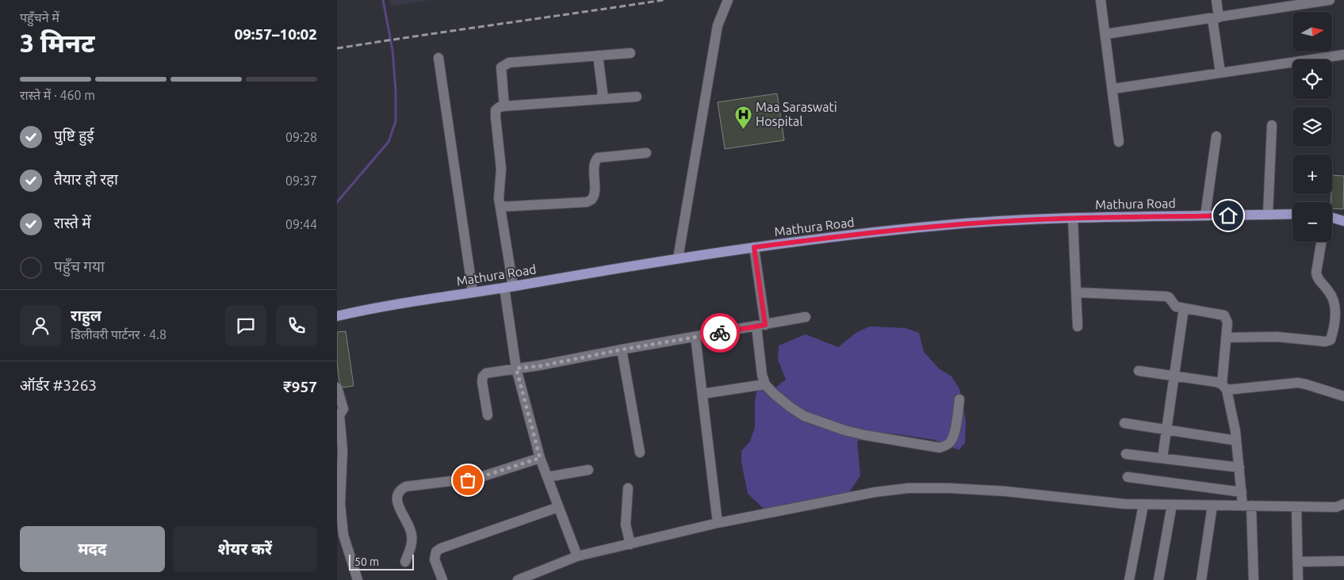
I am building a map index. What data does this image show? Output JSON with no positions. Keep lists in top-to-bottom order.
{
  "streets": {
    "main road": ["Mathura Road"]
  },
  "places": {
    "hospital": ["Maa Saraswati Hospital"]
  },
  "scale_bar": "50 m",
  "north": "right",
  "page": {
    "heading": ["3 मिनट", "पहुँचने में", "09:57–10:02"],
    "panel": [
      "राहुल",
      "डिलीवरी पार्टनर · 4.8",
      "ऑर्डर #3263",
      "₹957"
    ],
    "map_buttons": ["+", "−"],
    "bar": "रास्ते में · 460 m",
    "list": [
      ["पुष्टि हुई", "09:28"],
      ["तैयार हो रहा", "09:37"],
      ["रास्ते में", "09:44"],
      "पहुँच गया"
    ],
    "buttons": ["मदद", "शेयर करें"],
    "scale": "50 m"
  }
}
